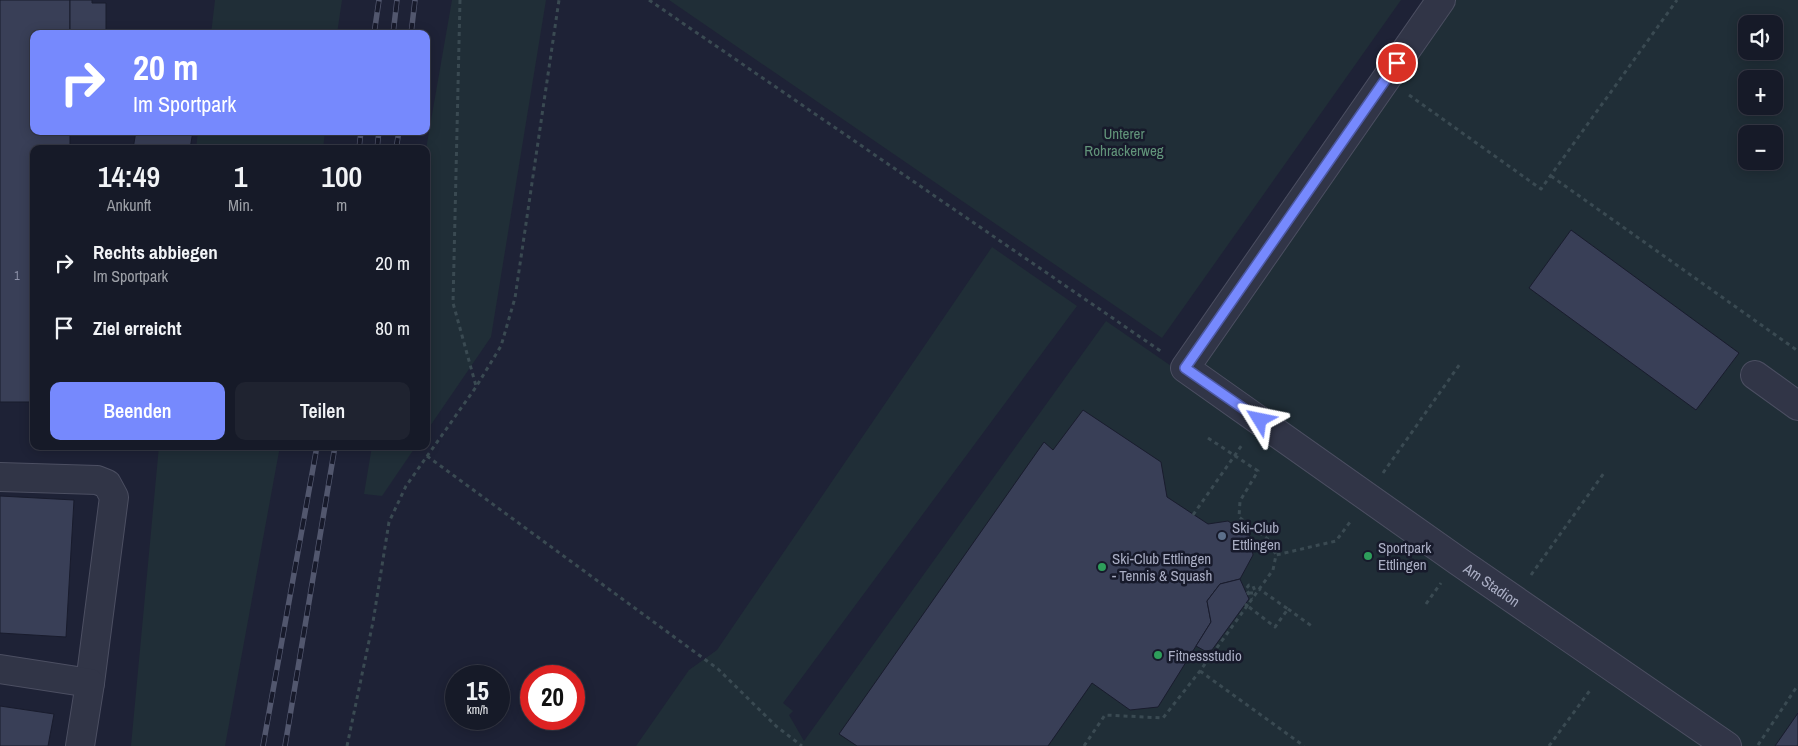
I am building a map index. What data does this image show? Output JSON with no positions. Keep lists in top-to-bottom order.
{
  "streets": {
    "lane": ["Am Stadion"]
  },
  "parks": ["Unterer Rohrackerweg"],
  "places": [
    "Ski-Club Ettlingen",
    "Sportpark Ettlingen",
    "Ski-Club Ettlingen - Tennis & Squash",
    "Fitnessstudio"
  ],
  "house_numbers": ["1"],
  "page": {
    "map_buttons": ["+", "−"],
    "turn": ["20 m", "Im Sportpark"],
    "eta": [
      "14:49",
      "Ankunft",
      "1",
      "Min.",
      "100",
      "m"
    ],
    "list": [
      {
        "name": "Rechts abbiegen",
        "note": "Im Sportpark",
        "value": "20 m"
      },
      {
        "name": "Ziel erreicht",
        "value": "80 m"
      }
    ],
    "buttons": ["Beenden", "Teilen"],
    "speed": "15 km/h",
    "limit": "20"
  }
}
